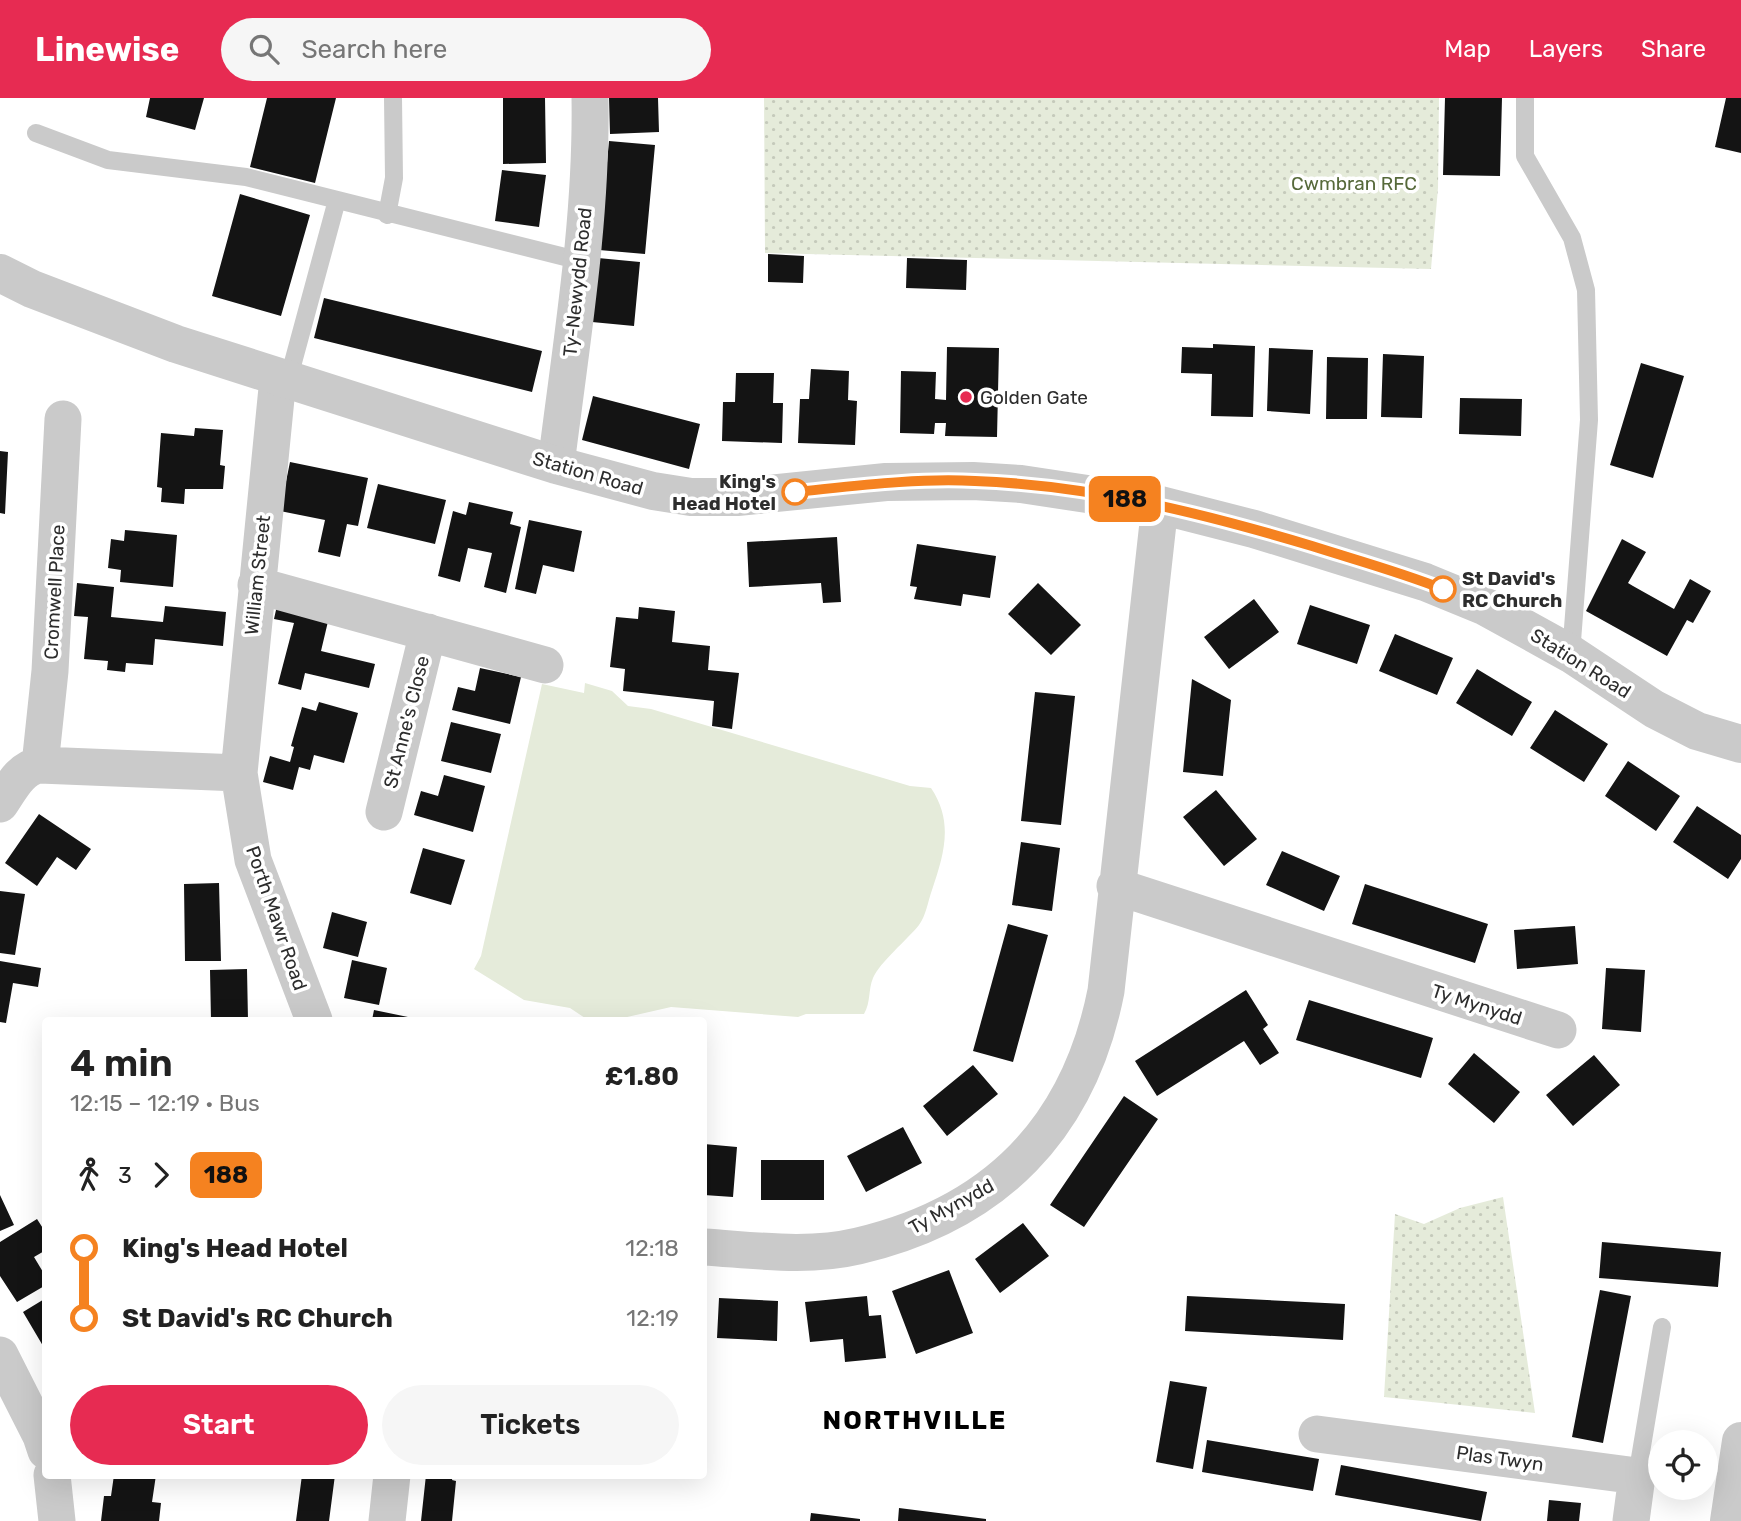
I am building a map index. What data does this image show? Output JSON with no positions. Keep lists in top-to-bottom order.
{
  "streets": {
    "street": [
      "Ty-Newydd Road",
      "Station Road",
      "William Street",
      "Cromwell Place",
      "St Anne's Close",
      "Porth Mawr Road",
      "Ty Mynydd",
      "Plas Twyn"
    ]
  },
  "crossings": [
    ["Ty-Newydd Road", "Station Road"],
    ["Station Road", "William Street"],
    ["Station Road", "Ty Mynydd"],
    ["William Street", "St Anne's Close"],
    ["William Street", "Porth Mawr Road"]
  ],
  "districts": ["NORTHVILLE"],
  "parks": ["Cwmbran RFC"],
  "places": ["Golden Gate", "King's Head Hotel", "St David's RC Church"],
  "lines": ["bus line 188"],
  "page": {
    "header": "Linewise",
    "search": "Search here",
    "nav": ["Map", "Layers", "Share"],
    "on_map": "188",
    "heading": ["4 min", "12:15 – 12:19 · Bus", "£1.80"],
    "legs": ["3", "188"],
    "list": [
      {
        "name": "King's Head Hotel",
        "value": "12:18"
      },
      {
        "name": "St David's RC Church",
        "value": "12:19"
      }
    ],
    "buttons": ["Start", "Tickets"]
  }
}
